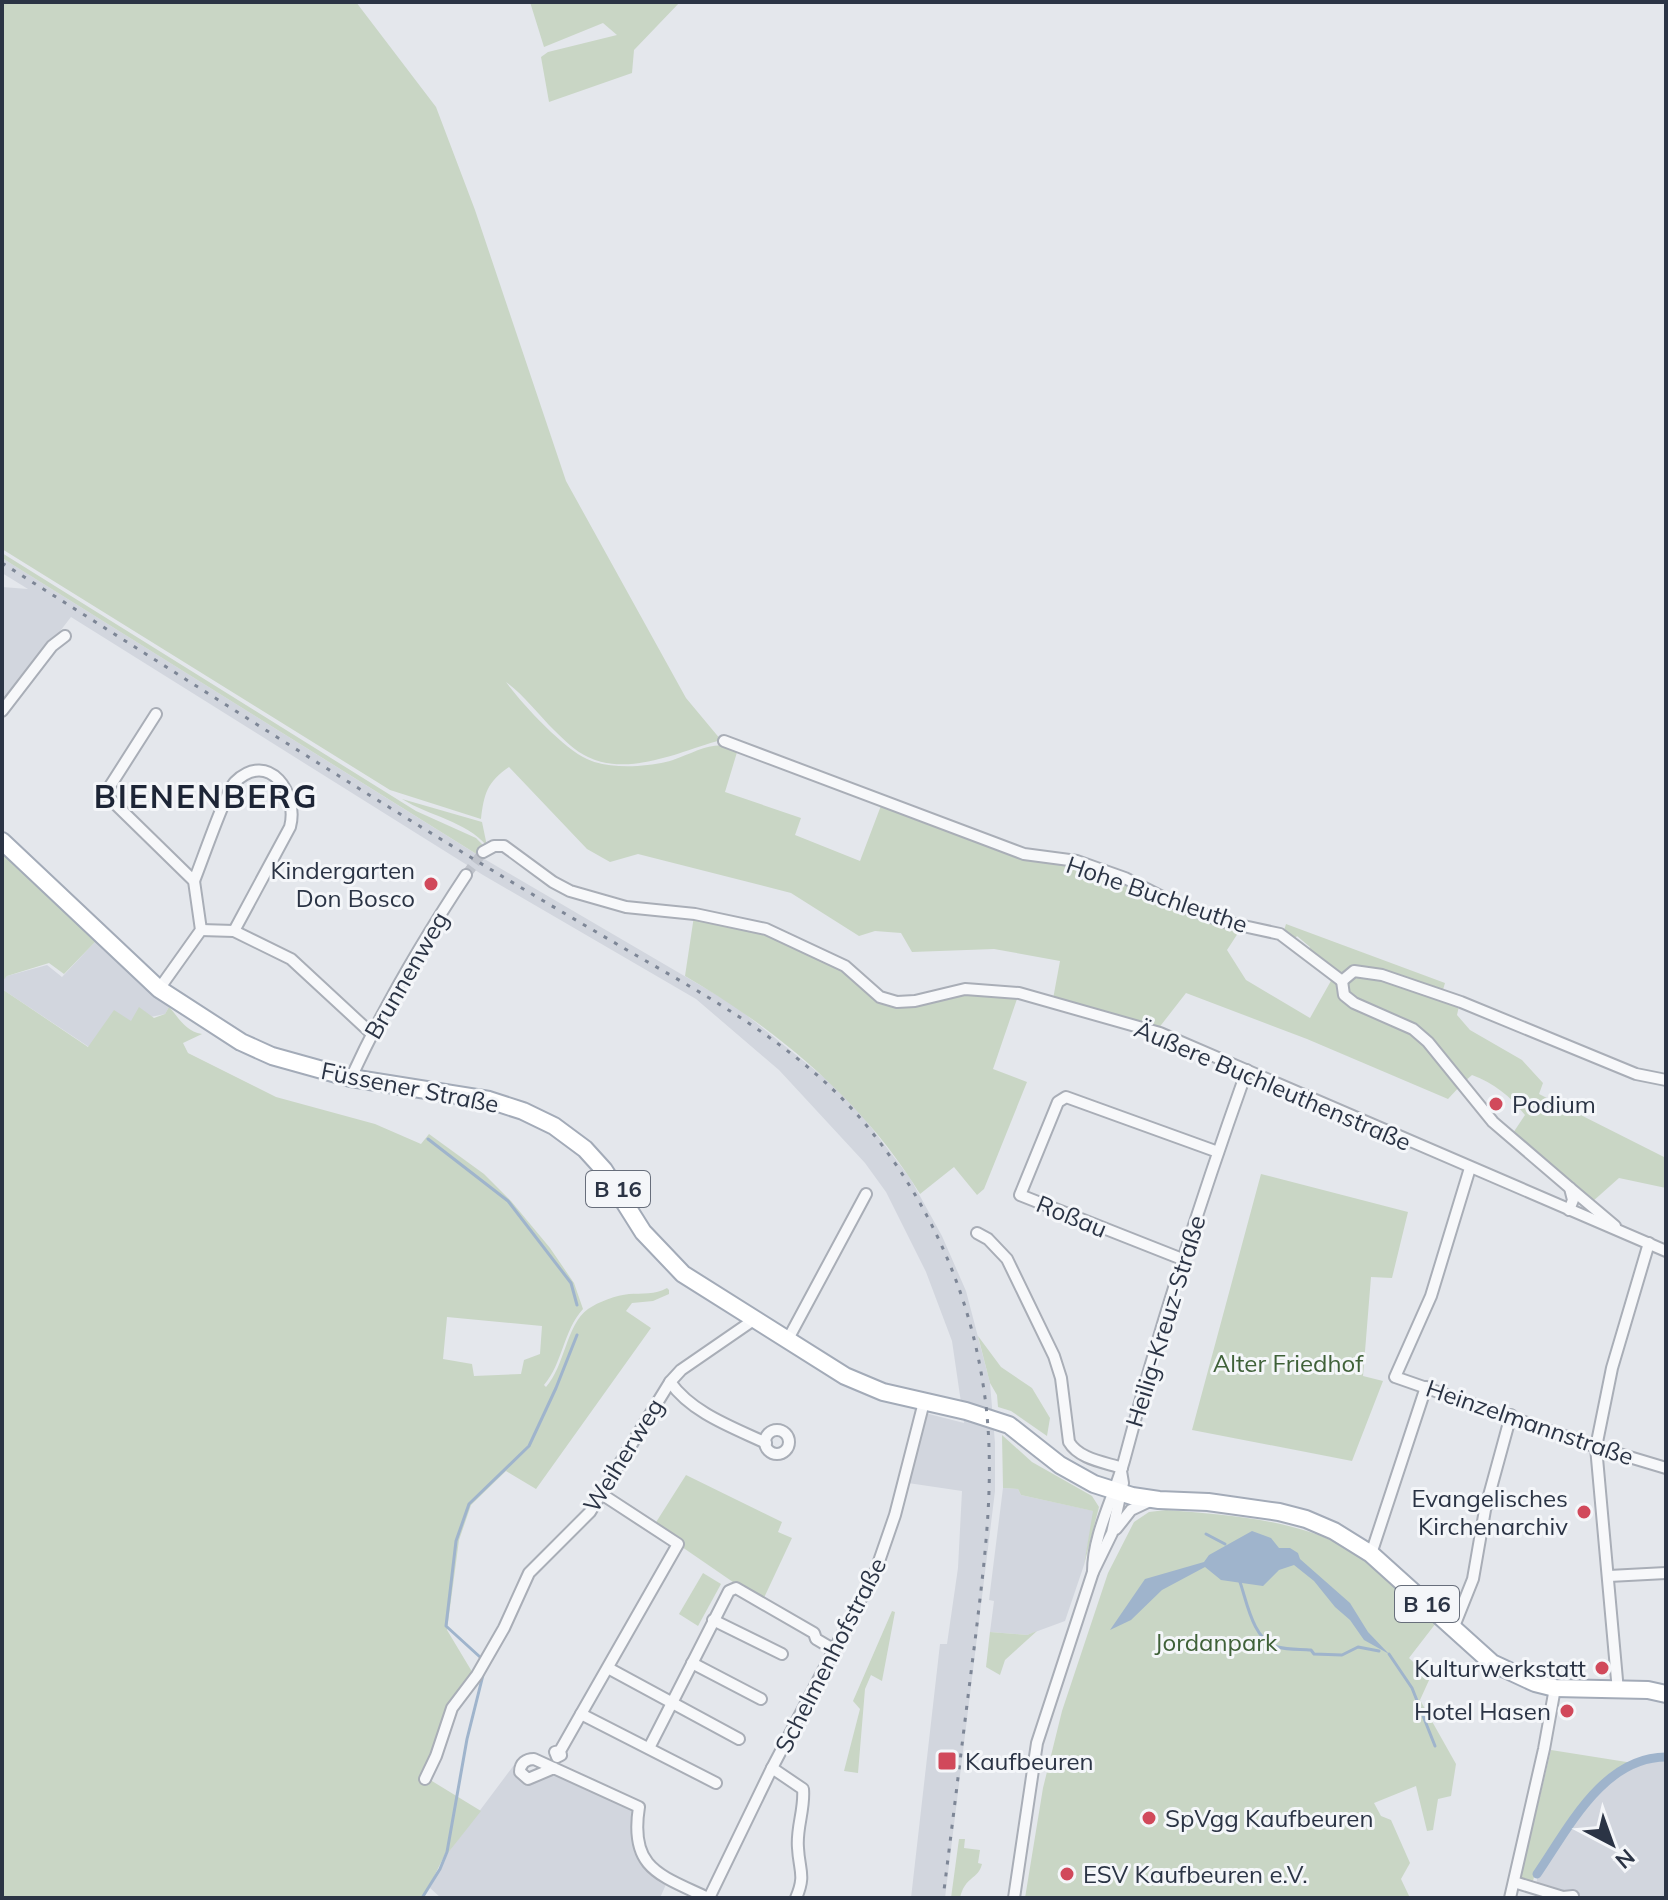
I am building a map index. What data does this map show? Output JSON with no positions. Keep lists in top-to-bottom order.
{
  "streets": {
    "main road": ["Füssener Straße", "B 16"],
    "street": [
      "Hohe Buchleuthe",
      "Brunnenweg",
      "Äußere Buchleuthenstraße",
      "Roßau",
      "Heilig-Kreuz-Straße",
      "Heinzelmannstraße",
      "Weiherweg",
      "Schelmenhofstraße"
    ]
  },
  "crossings": [
    ["Hohe Buchleuthe", "Äußere Buchleuthenstraße"],
    ["Brunnenweg", "Füssener Straße"],
    ["Äußere Buchleuthenstraße", "Heilig-Kreuz-Straße"],
    ["Äußere Buchleuthenstraße", "Heinzelmannstraße"],
    ["Füssener Straße", "B 16"],
    ["Füssener Straße", "Heilig-Kreuz-Straße"],
    ["Füssener Straße", "Weiherweg"],
    ["Füssener Straße", "Schelmenhofstraße"],
    ["B 16", "Heilig-Kreuz-Straße"],
    ["Roßau", "Heilig-Kreuz-Straße"]
  ],
  "districts": ["BIENENBERG"],
  "parks": ["Alter Friedhof", "Jordanpark"],
  "places": {
    "other": [
      "Kindergarten Don Bosco",
      "Podium",
      "Evangelisches Kirchenarchiv",
      "Kulturwerkstatt",
      "Hotel Hasen",
      "SpVgg Kaufbeuren",
      "ESV Kaufbeuren e.V."
    ],
    "transit": ["Kaufbeuren"]
  },
  "north": "bottom right"
}
